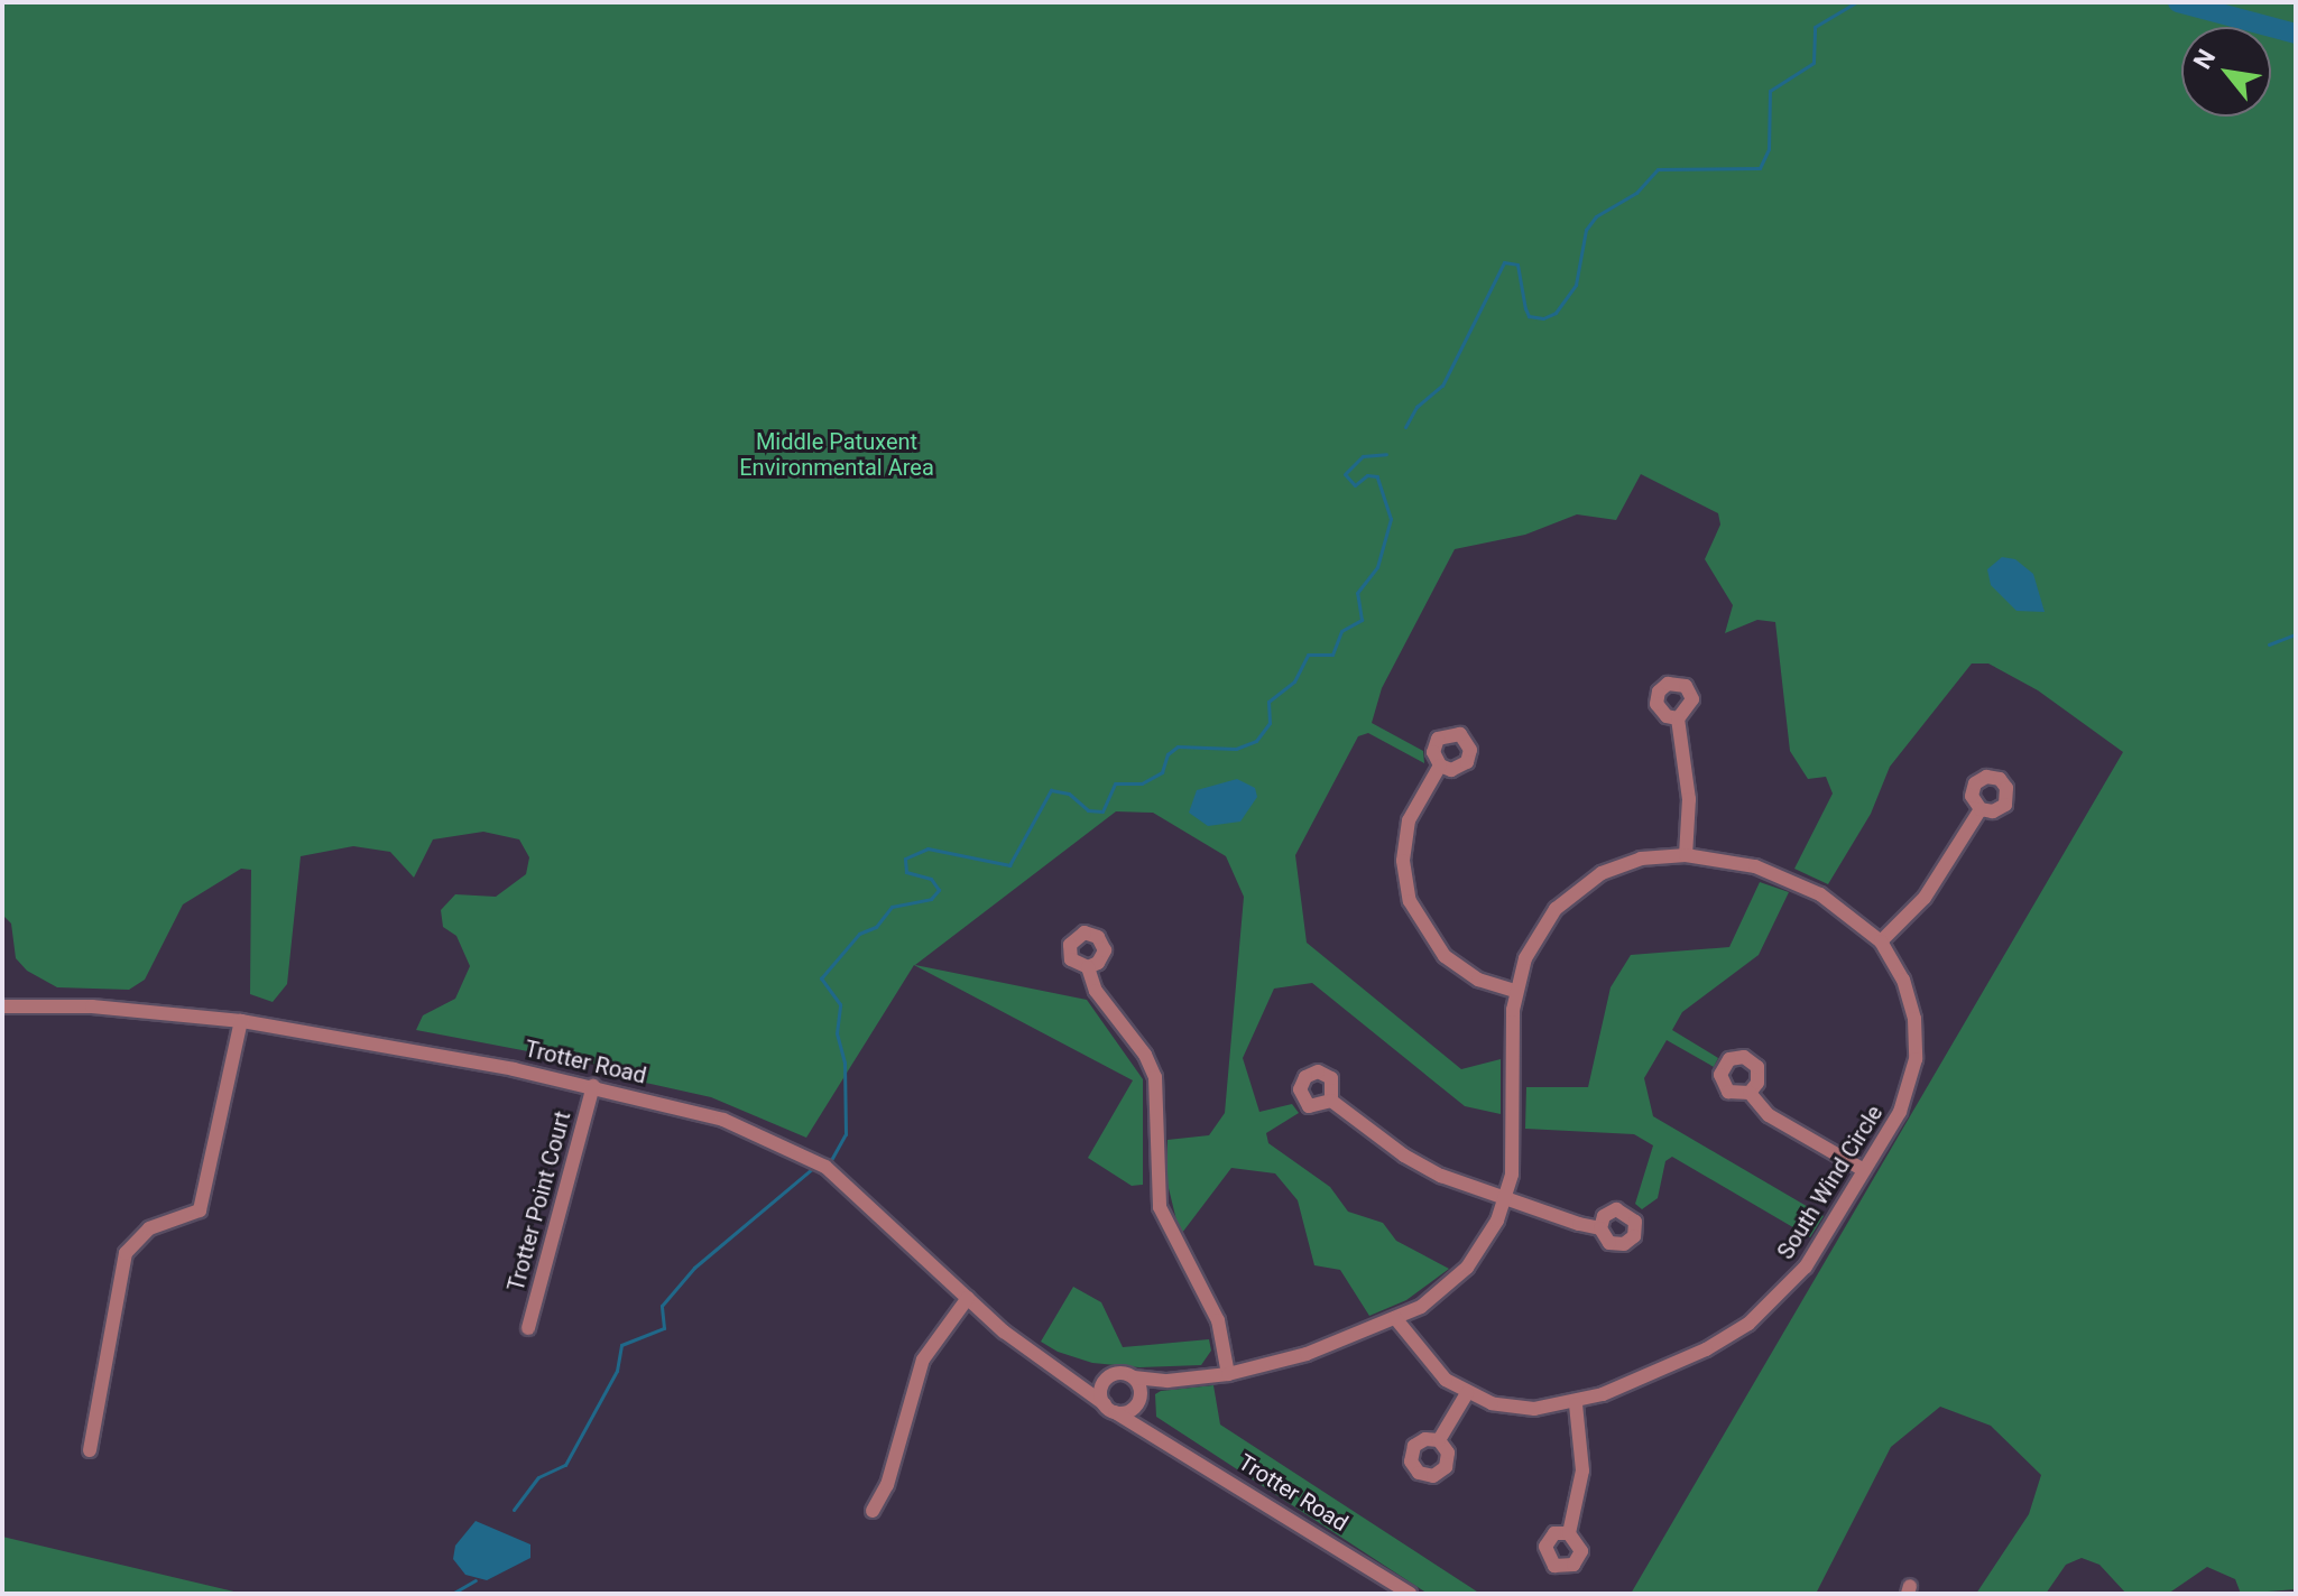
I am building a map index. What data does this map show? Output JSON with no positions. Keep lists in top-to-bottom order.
{
  "streets": {
    "street": ["Trotter Road", "South Wind Circle", "Trotter Point Court"]
  },
  "crossings": [
    ["Trotter Road", "South Wind Circle"],
    ["Trotter Road", "Trotter Point Court"]
  ],
  "parks": ["Middle Patuxent Environmental Area"],
  "north": "top left"
}
